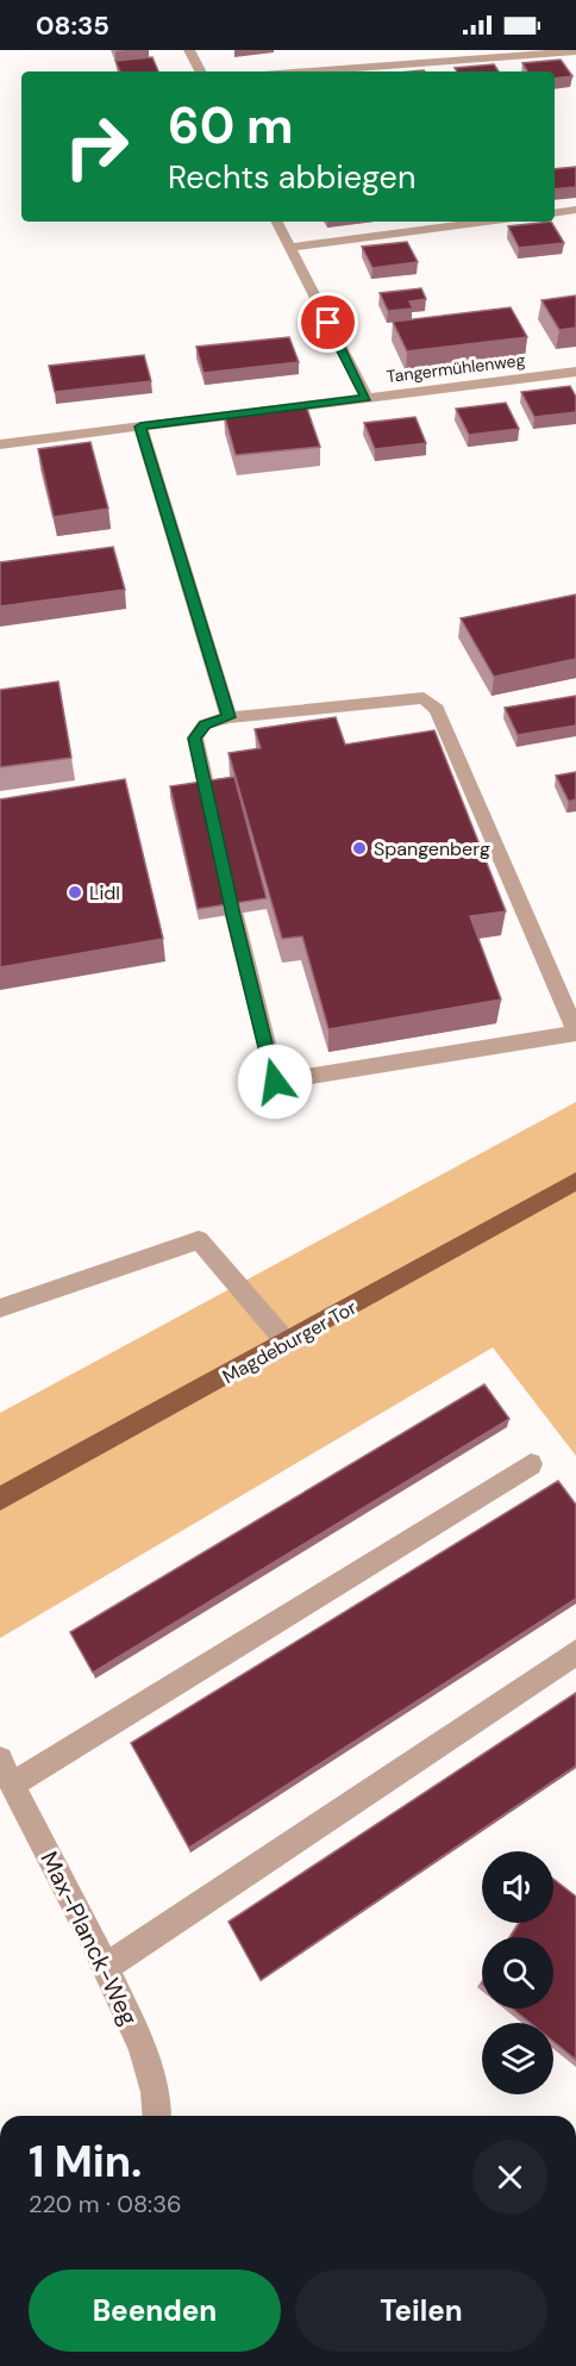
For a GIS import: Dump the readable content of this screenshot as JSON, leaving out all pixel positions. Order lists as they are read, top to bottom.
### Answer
{
  "streets": {
    "main road": ["Magdeburger Tor"],
    "street": ["Tangermühlenweg", "Max-Planck-Weg"]
  },
  "places": ["Spangenberg", "Lidl"],
  "page": {
    "status": "08:35",
    "turn": ["60 m", "Rechts abbiegen"],
    "heading": ["1 Min.", "220 m · 08:36"],
    "buttons": ["Beenden", "Teilen"]
  }
}
